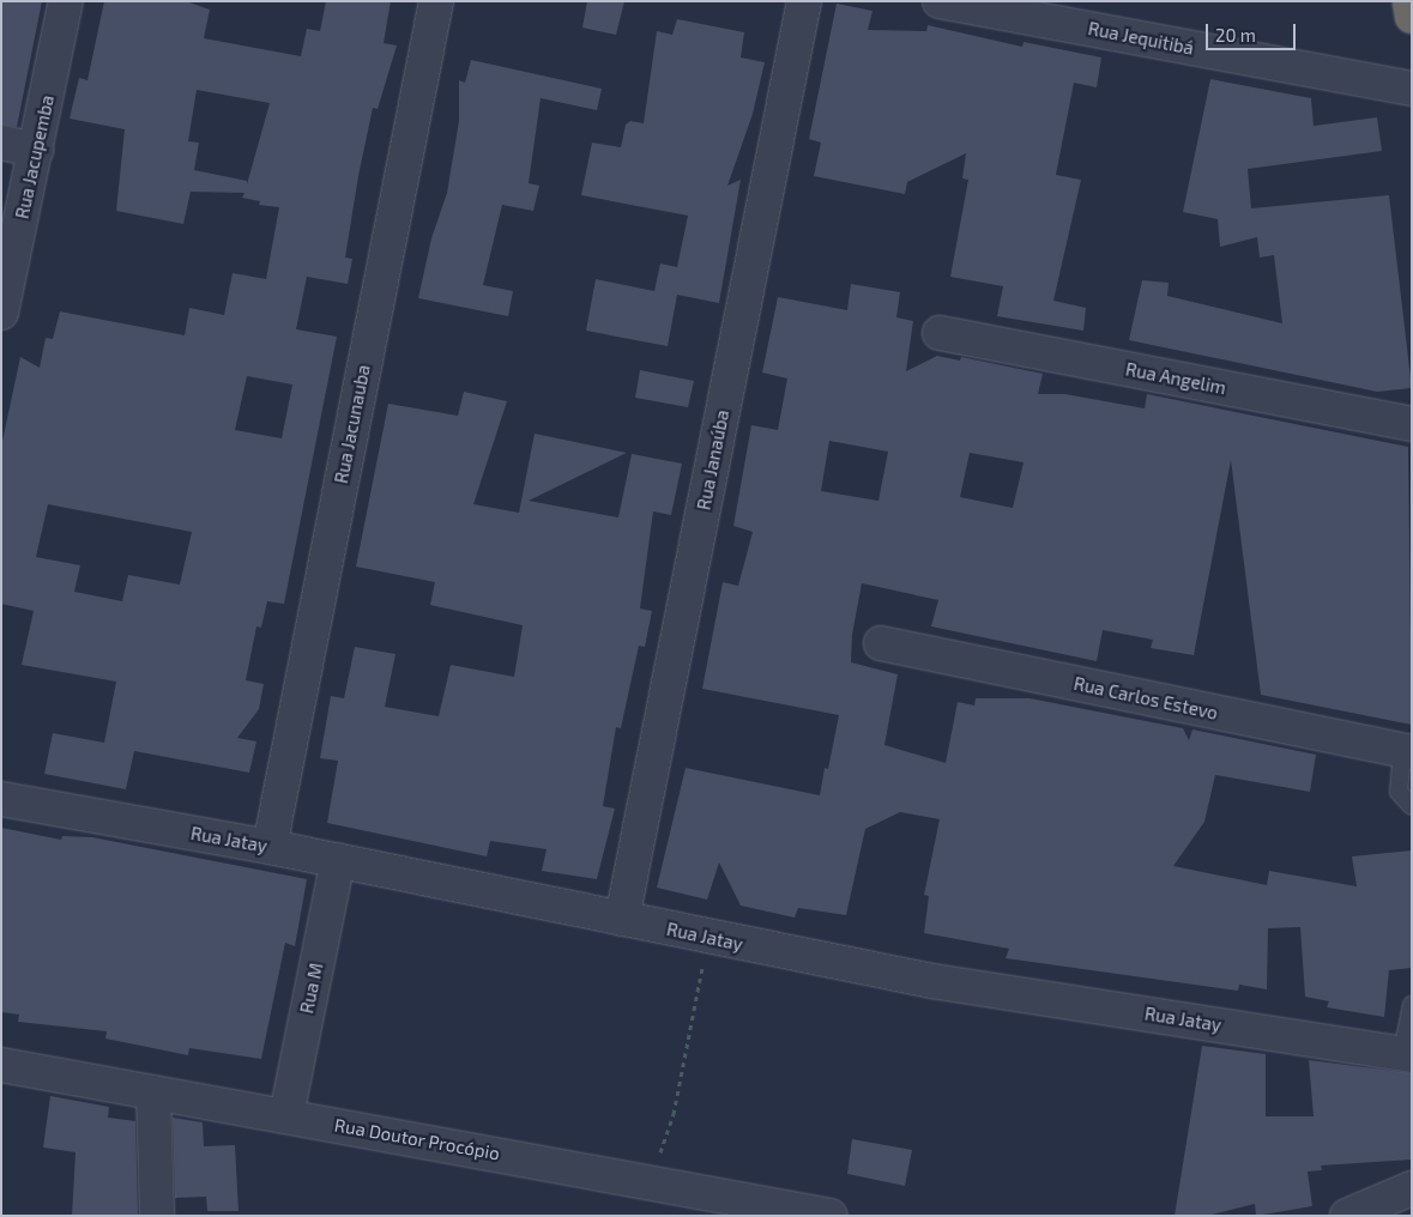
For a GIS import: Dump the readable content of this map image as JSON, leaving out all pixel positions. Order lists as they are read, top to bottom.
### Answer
{
  "streets": {
    "street": [
      "Rua Jequitibá",
      "Rua Jacupemba",
      "Rua Angelim",
      "Rua Jacunauba",
      "Rua Janaúba",
      "Rua Carlos Estevo",
      "Rua Jatay",
      "Rua M",
      "Rua Doutor Procópio"
    ]
  },
  "crossings": [
    ["Rua Jacunauba", "Rua Jatay"],
    ["Rua Janaúba", "Rua Jatay"],
    ["Rua Jatay", "Rua M"],
    ["Rua M", "Rua Doutor Procópio"]
  ],
  "scale_bar": "20 m"
}
